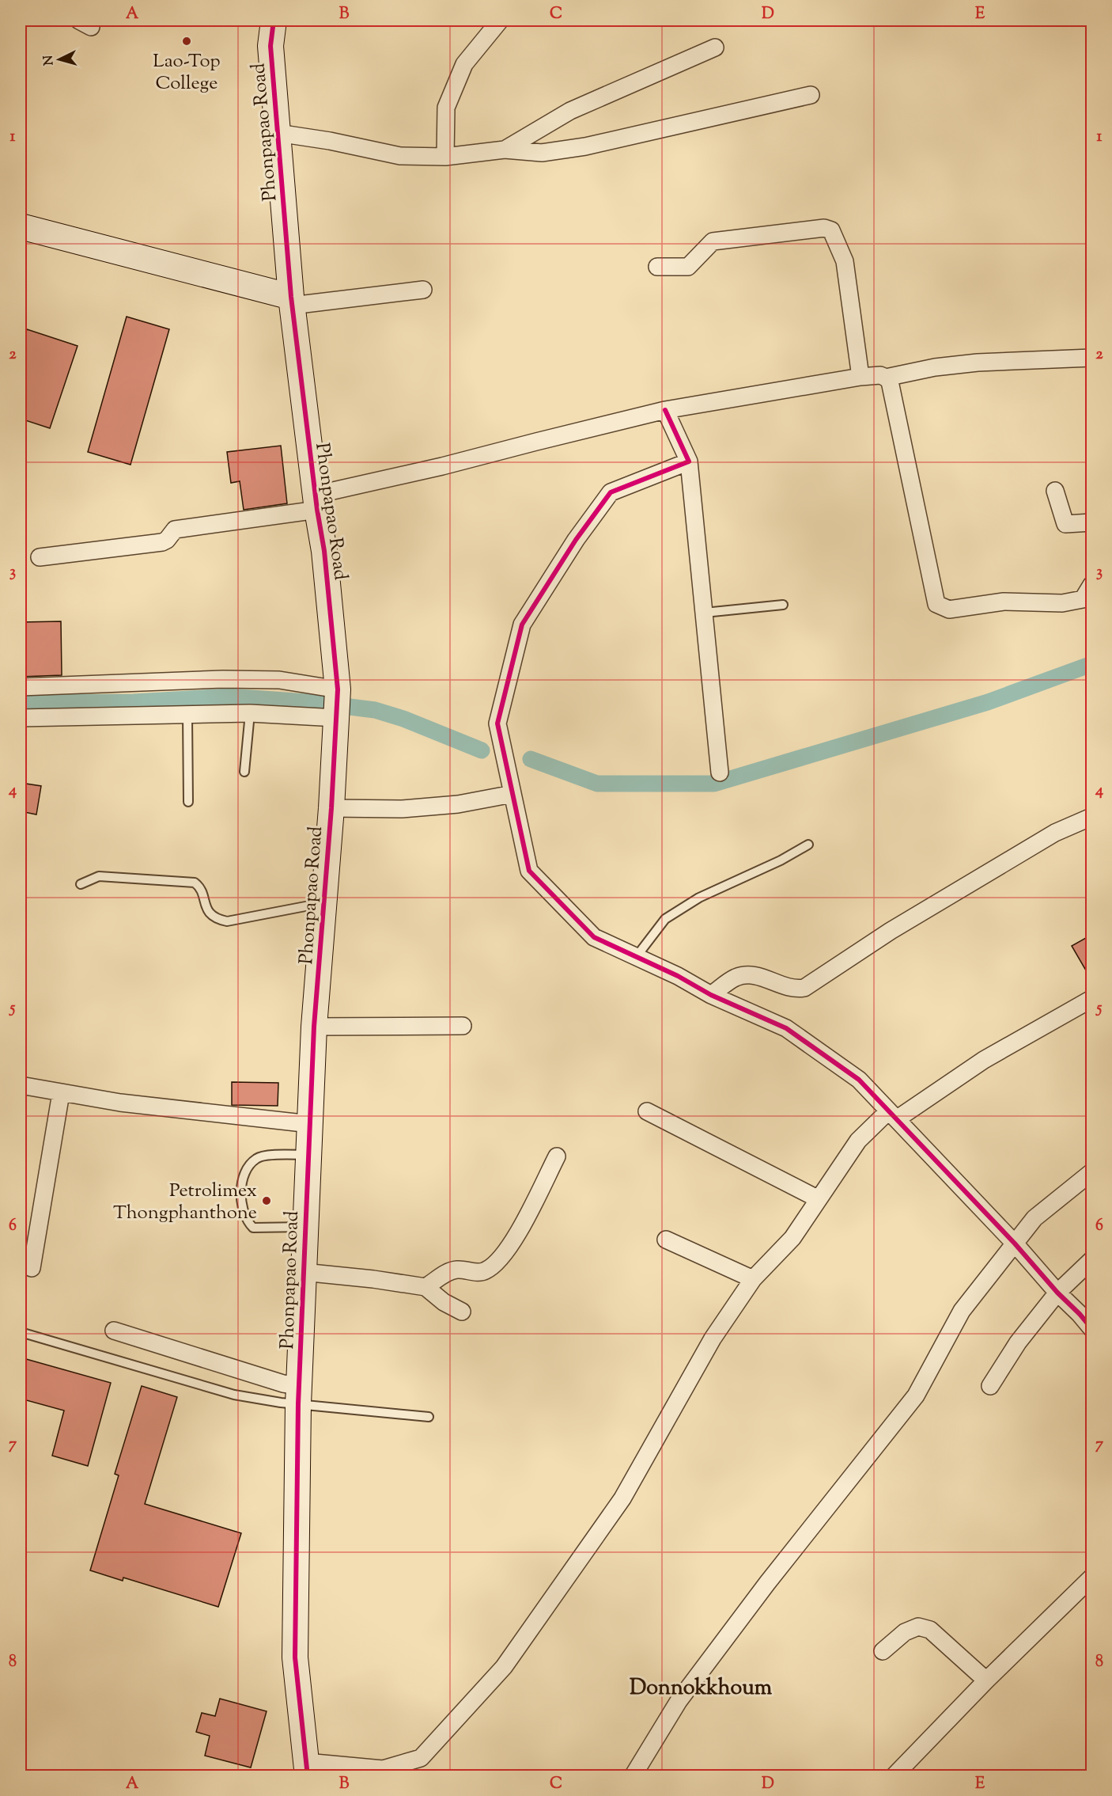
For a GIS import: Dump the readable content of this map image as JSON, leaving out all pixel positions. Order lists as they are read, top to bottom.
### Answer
{
  "streets": {
    "street": ["Phonpapao Road"]
  },
  "districts": ["Donnokkhoum"],
  "places": ["Lao-Top College", "Petrolimex Thongphanthone"],
  "north": "left",
  "grid": {
    "columns": [
      "A",
      "B",
      "C",
      "D",
      "E"
    ],
    "rows": [
      "1",
      "2",
      "3",
      "4",
      "5",
      "6",
      "7",
      "8"
    ]
  }
}
